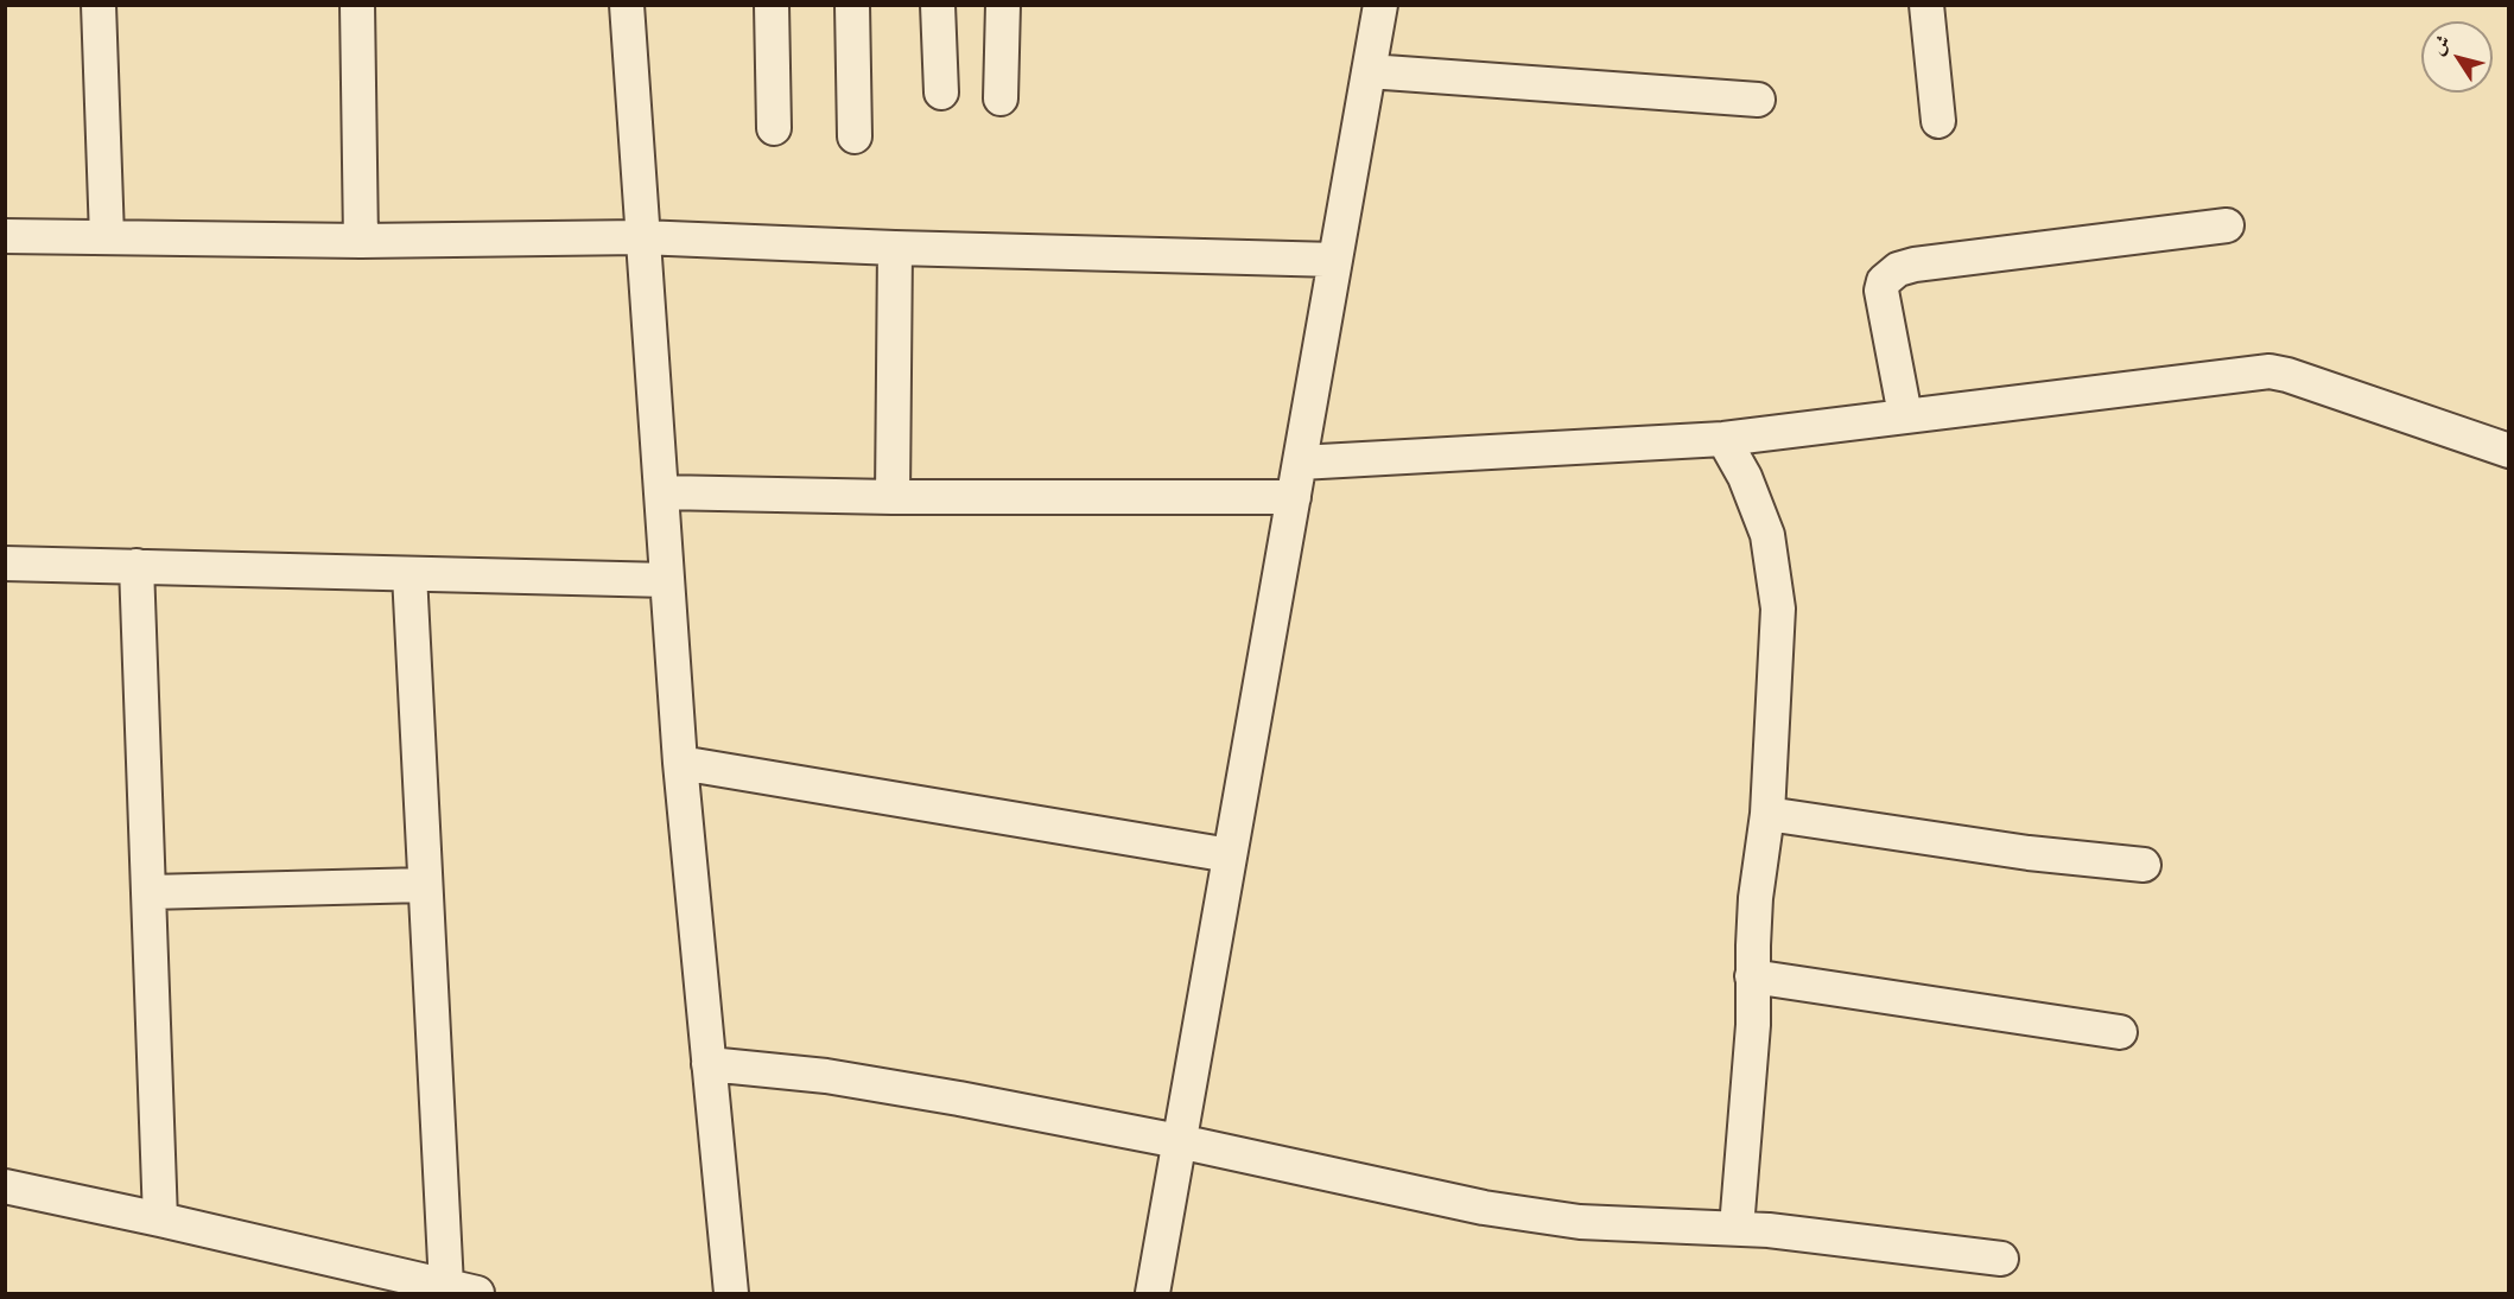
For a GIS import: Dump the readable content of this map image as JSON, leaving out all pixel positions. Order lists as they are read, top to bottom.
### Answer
{
  "north": "top left"
}
